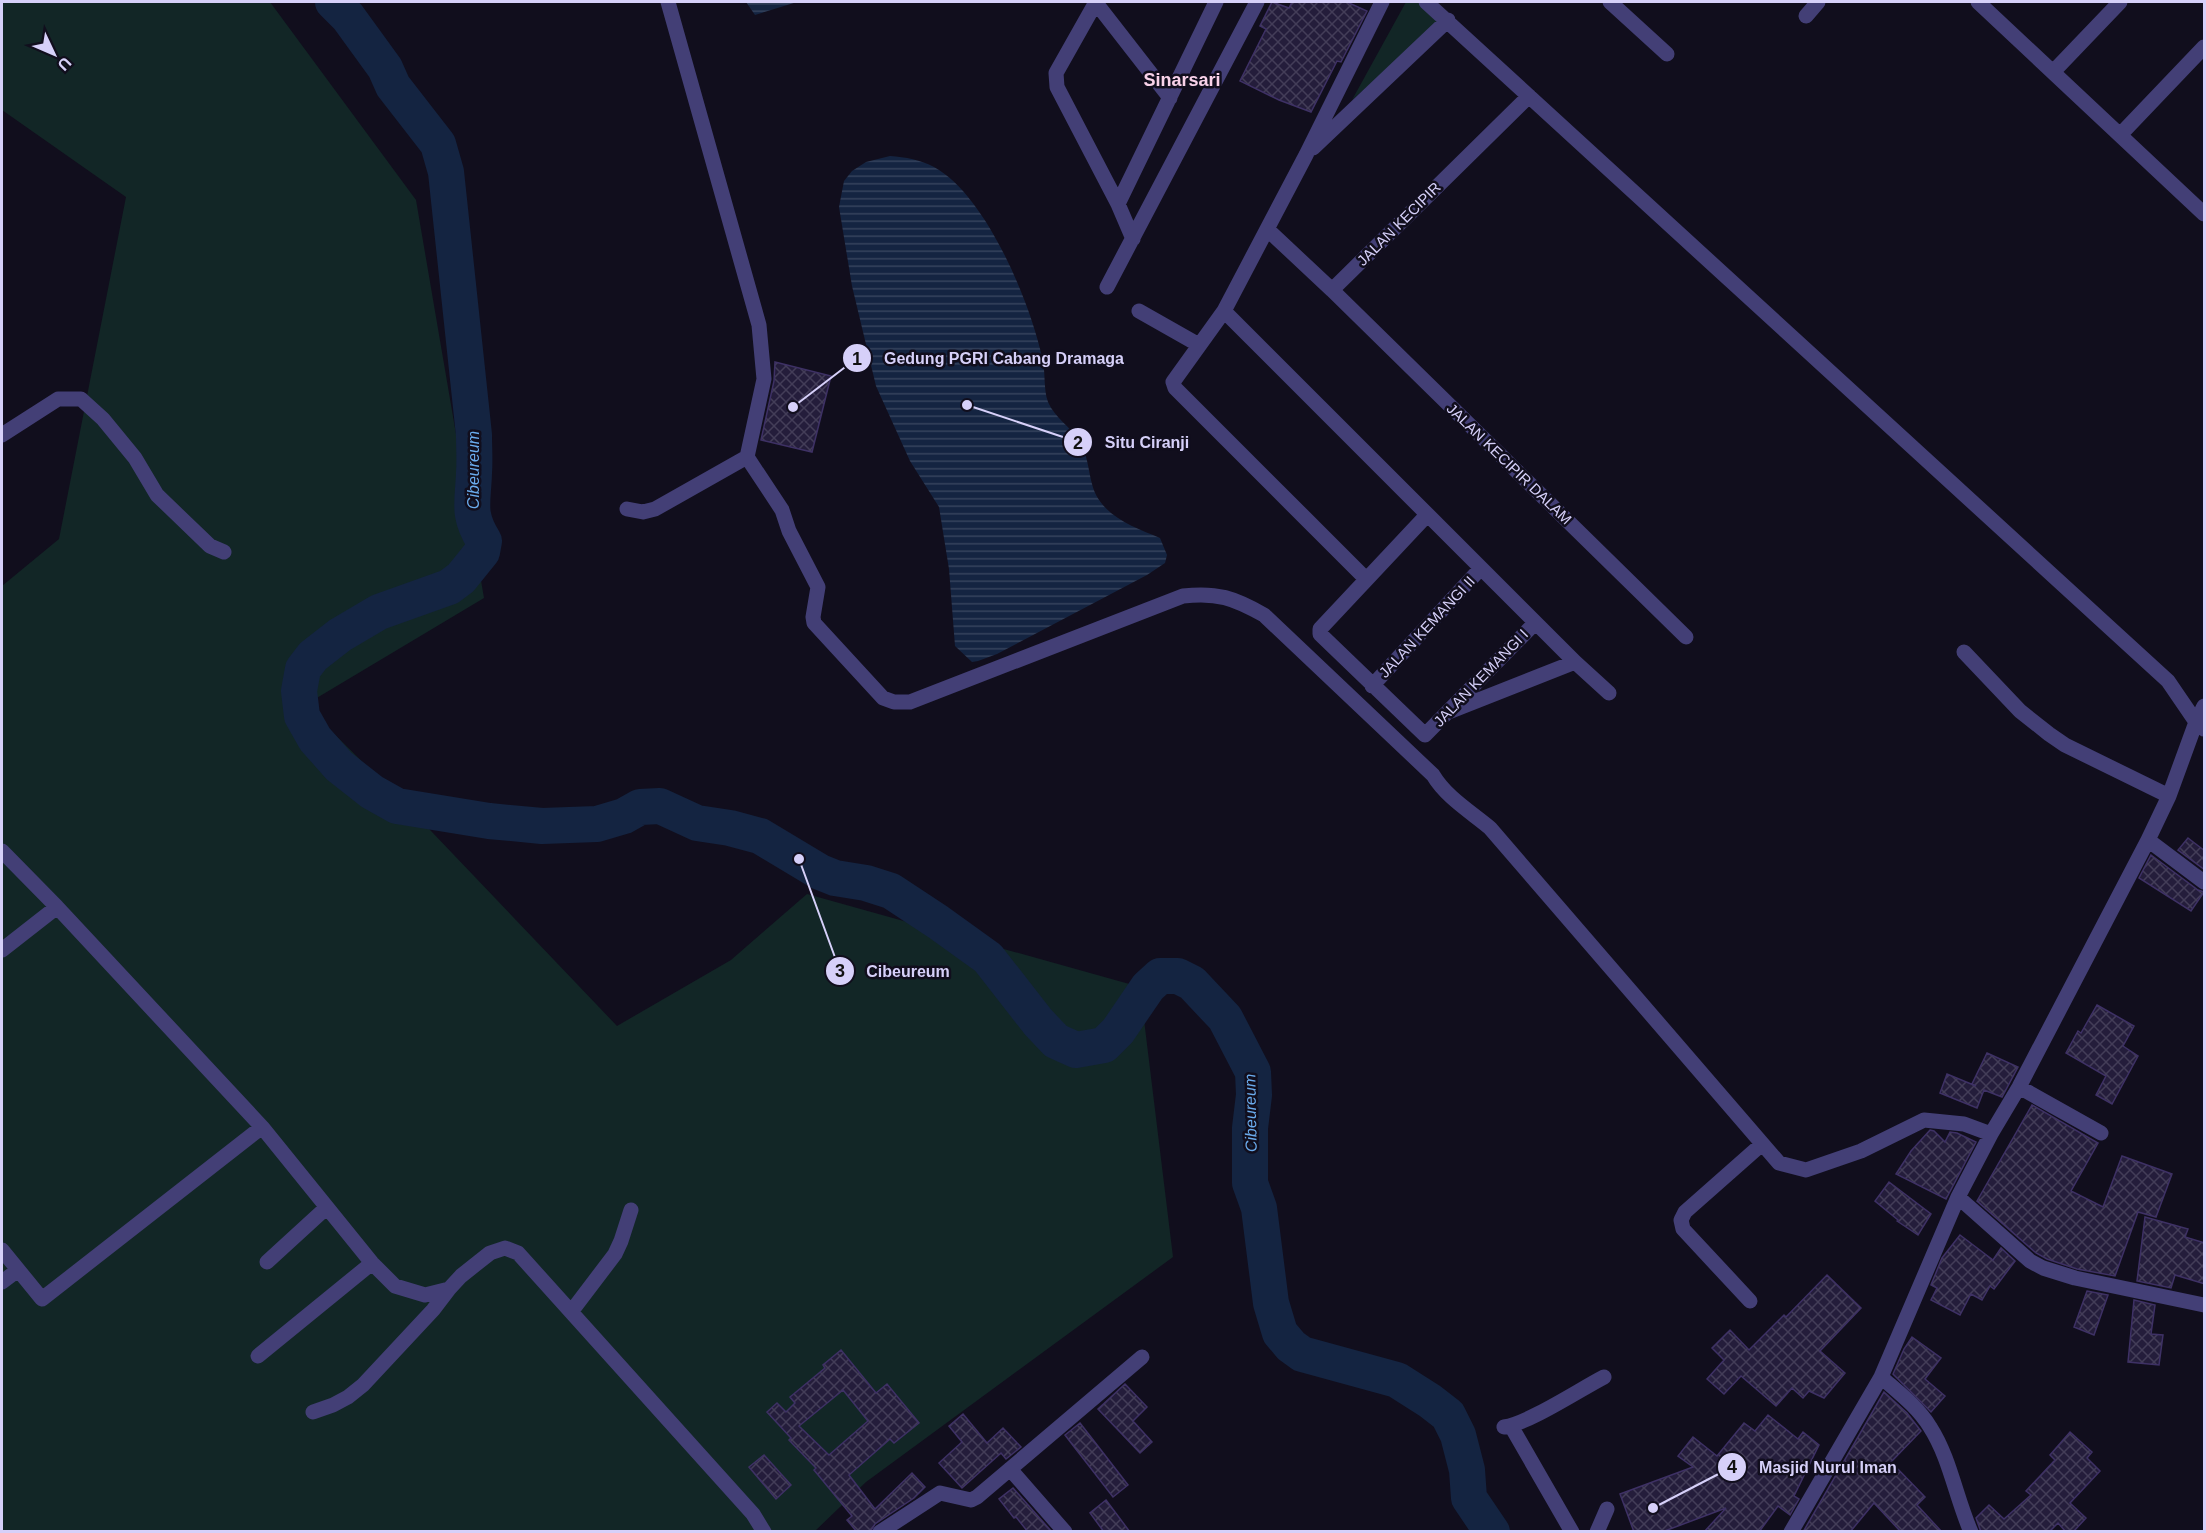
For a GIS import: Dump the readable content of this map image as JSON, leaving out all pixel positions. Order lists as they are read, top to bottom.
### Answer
{
  "streets": {
    "street": [
      "JALAN KECIPIR",
      "JALAN KECIPIR DALAM",
      "JALAN KEMANGI II",
      "JALAN KEMANGI I"
    ]
  },
  "crossings": [
    ["JALAN KECIPIR", "JALAN KECIPIR DALAM"],
    ["JALAN KEMANGI II", "JALAN KEMANGI I"]
  ],
  "districts": ["Sinarsari"],
  "water": ["Cibeureum"],
  "places": [
    "Situ Ciranji",
    "Gedung PGRI Cabang Dramaga",
    "Cibeureum",
    "Masjid Nurul Iman"
  ],
  "north": "bottom right"
}
